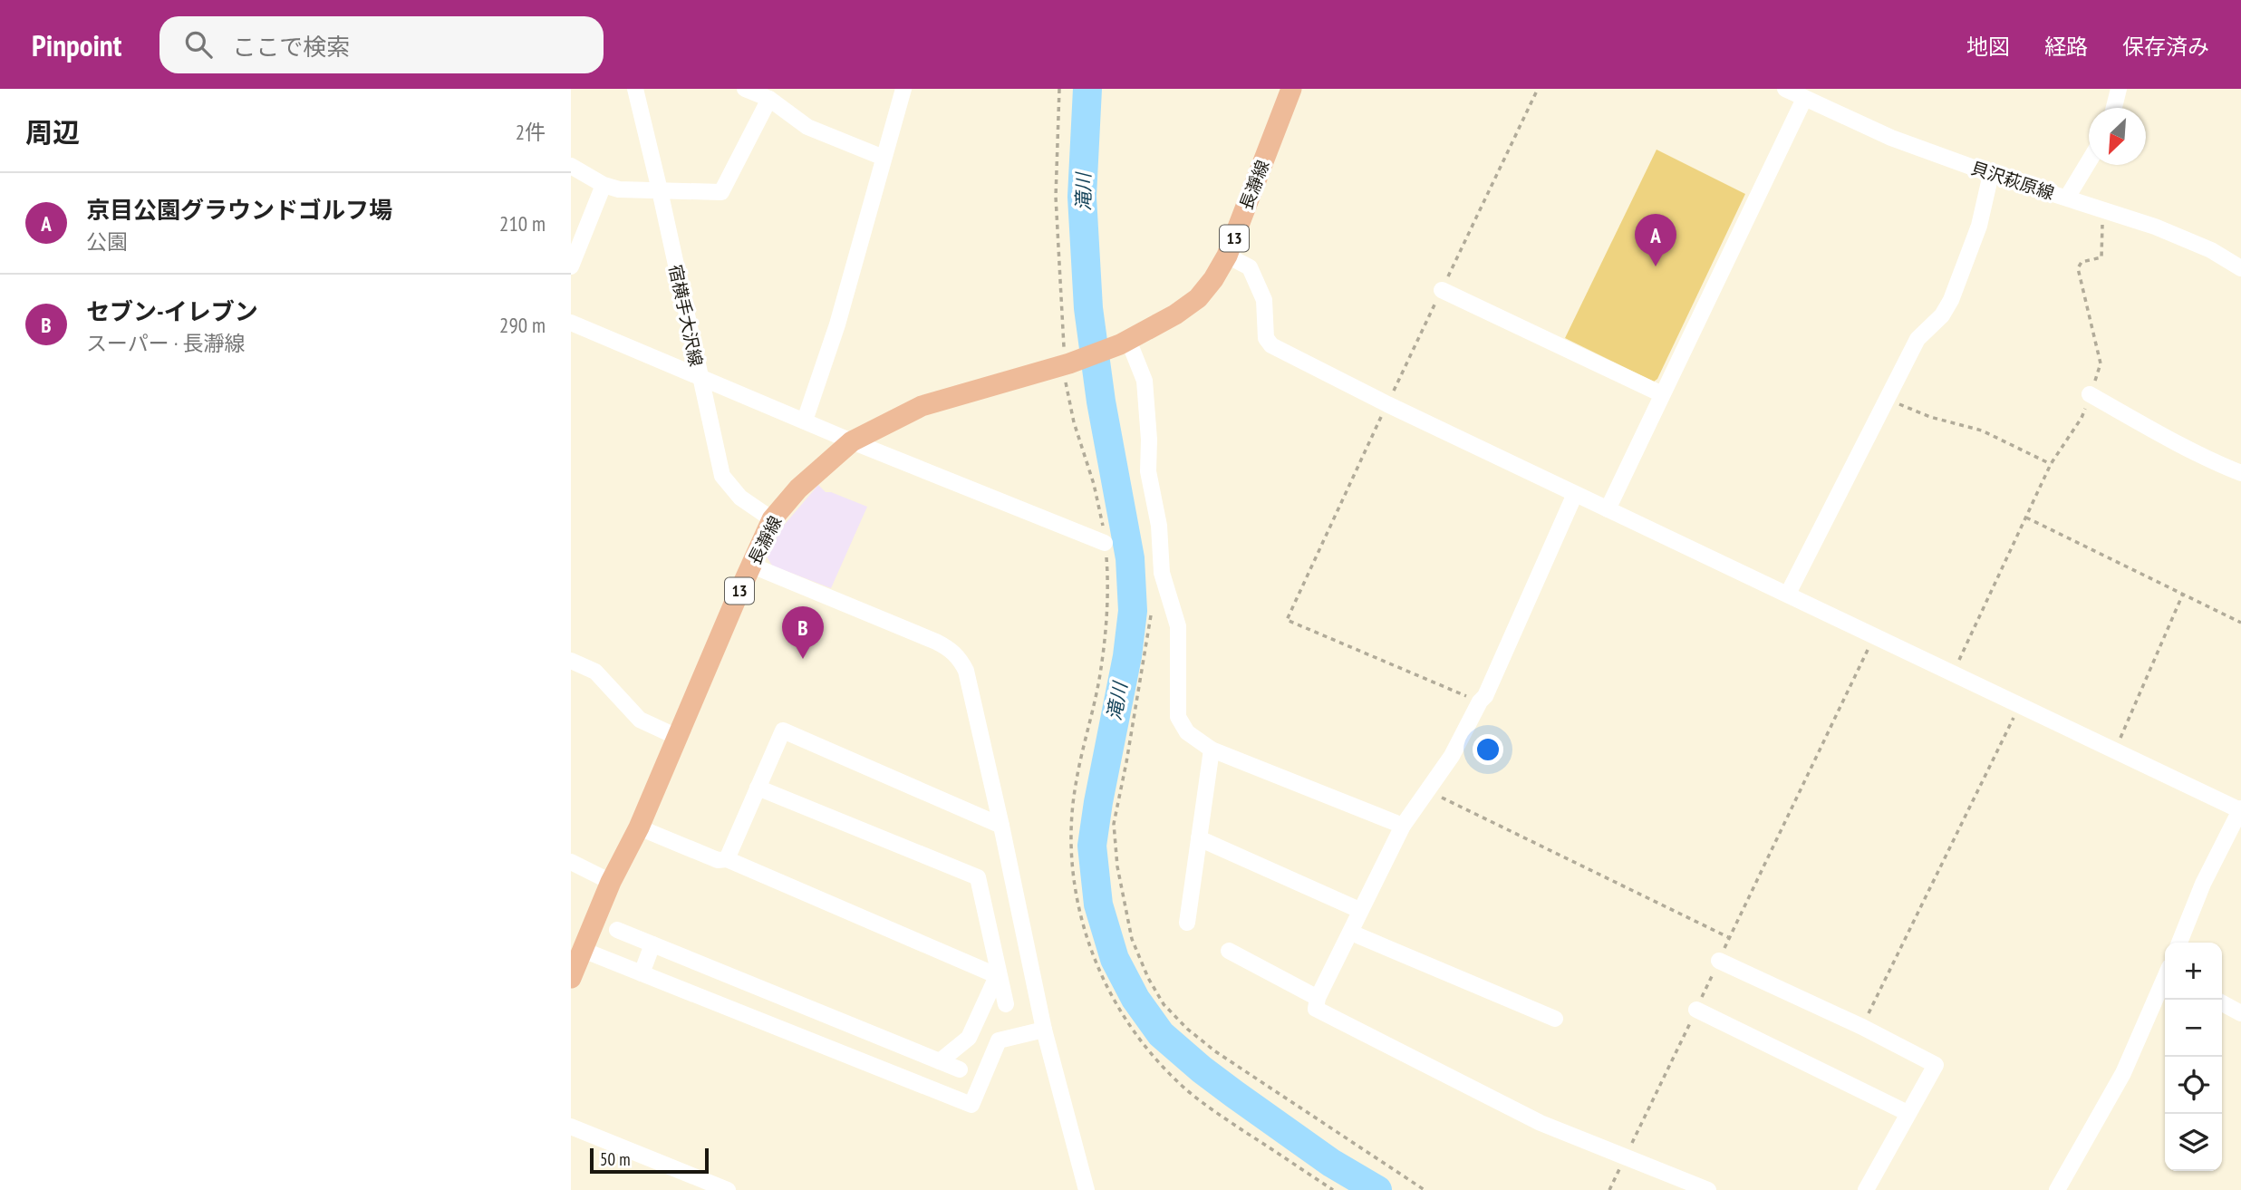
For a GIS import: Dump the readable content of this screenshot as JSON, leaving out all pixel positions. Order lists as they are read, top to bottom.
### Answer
{
  "streets": {
    "main road": ["長瀞線", "13"],
    "street": ["貝沢萩原線", "宿横手大沢線"]
  },
  "crossings": [
    ["長瀞線", "13"],
    ["長瀞線", "宿横手大沢線"]
  ],
  "water": ["滝川"],
  "scale_bar": "50 m",
  "north": "bottom left",
  "page": {
    "header": "Pinpoint",
    "search": "ここで検索",
    "nav": ["地図", "経路", "保存済み"],
    "heading": ["周辺", "2件"],
    "list": [
      {
        "mark": "A",
        "name": "京目公園グラウンドゴルフ場",
        "note": "公園",
        "value": "210 m"
      },
      {
        "mark": "B",
        "name": "セブン-イレブン",
        "note": "スーパー · 長瀞線",
        "value": "290 m"
      }
    ],
    "pins": ["A", "B"],
    "map_buttons": ["+", "−"],
    "scale": "50 m"
  }
}
